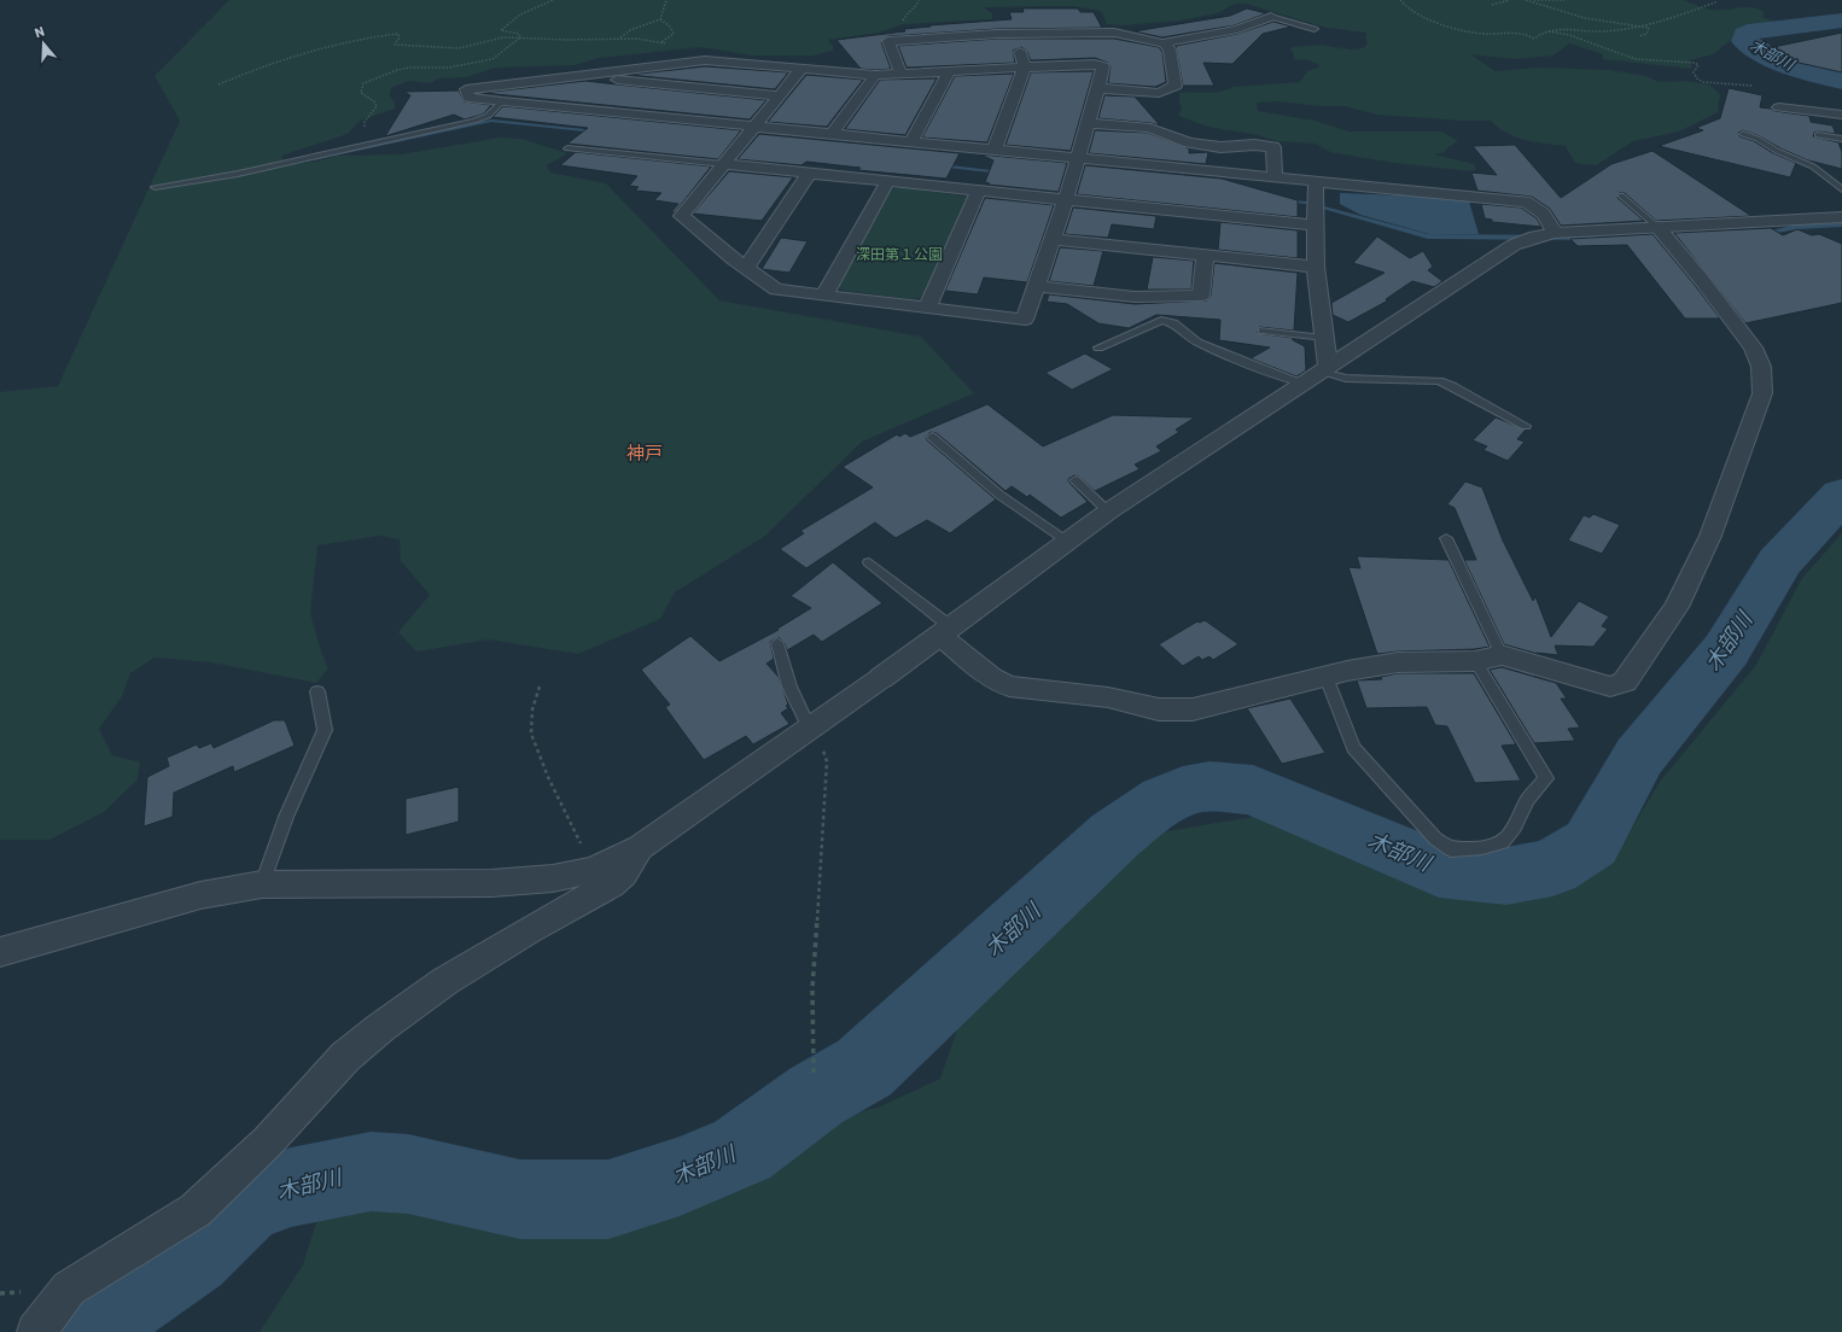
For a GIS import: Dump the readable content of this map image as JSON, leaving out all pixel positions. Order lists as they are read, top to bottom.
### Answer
{
  "districts": ["神戸"],
  "water": ["木部川"],
  "parks": ["深田第１公園"],
  "north": "top"
}
